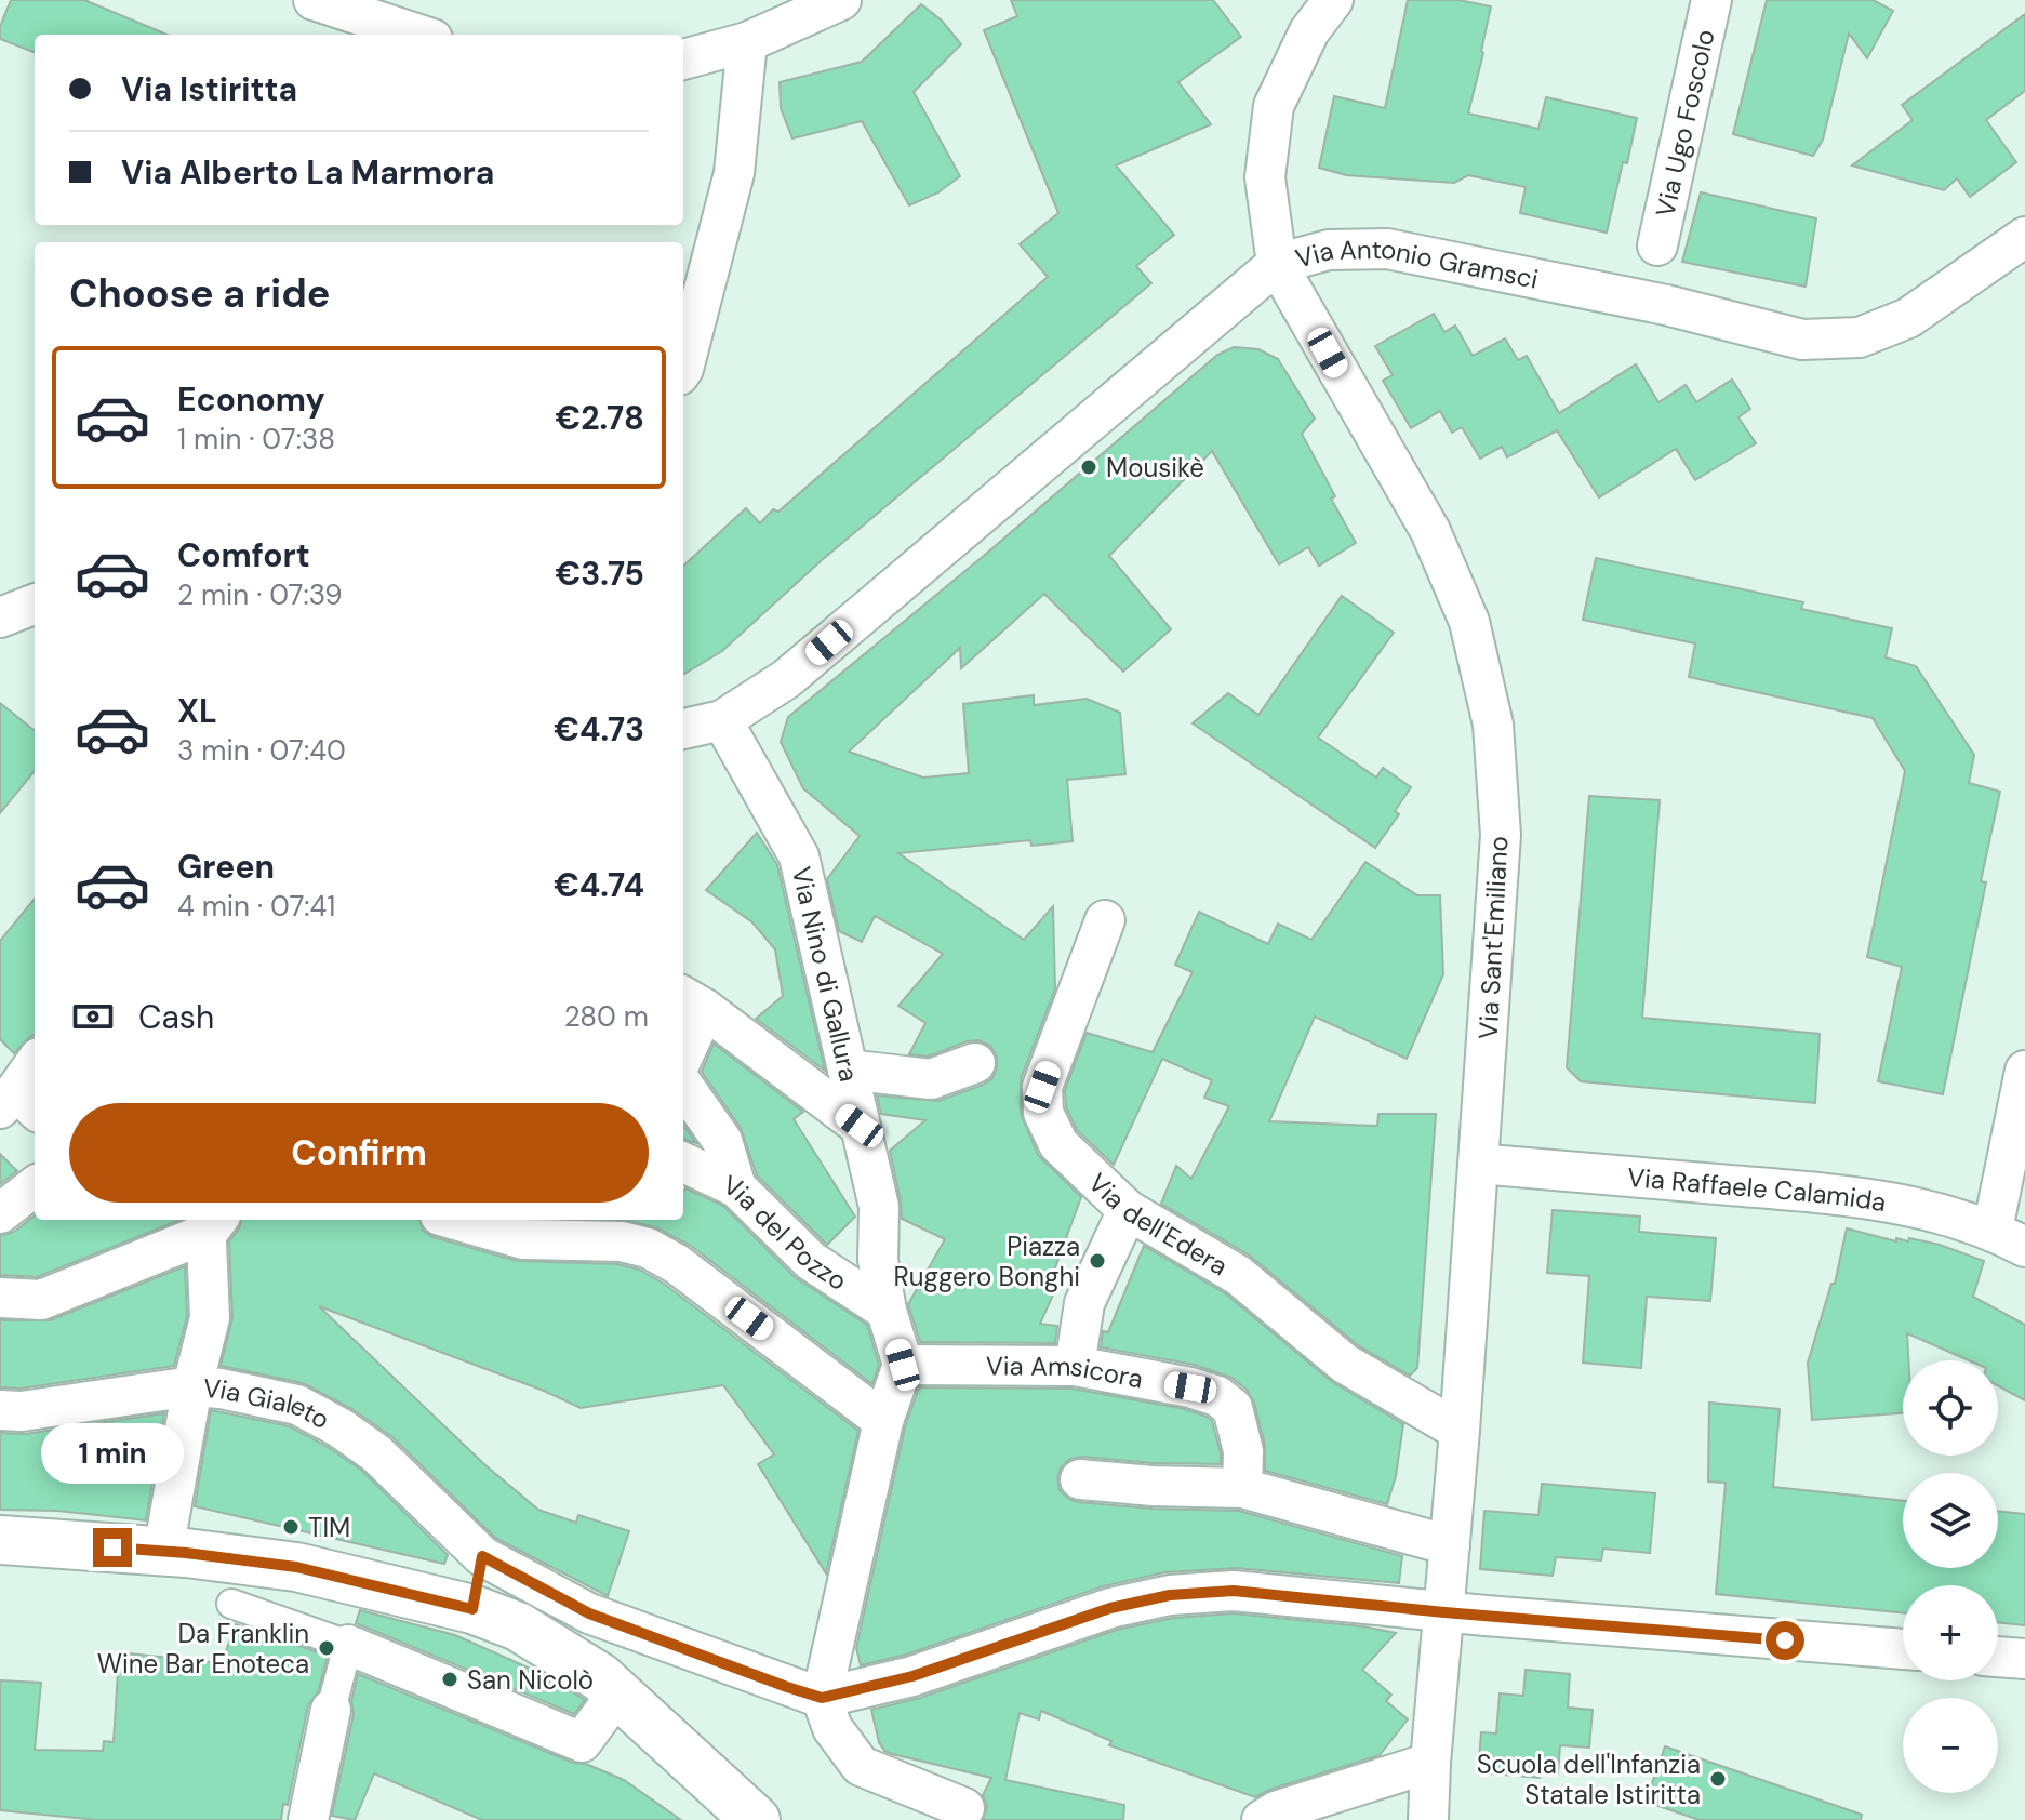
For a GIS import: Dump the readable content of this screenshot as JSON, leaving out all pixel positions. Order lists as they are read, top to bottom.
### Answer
{
  "streets": {
    "street": [
      "Via Ugo Foscolo",
      "Via Antonio Gramsci",
      "Via Sant'Emiliano",
      "Via Nino di Gallura",
      "Via Raffaele Calamida",
      "Via dell'Edera",
      "Via del Pozzo",
      "Via Amsicora",
      "Via Gialeto"
    ]
  },
  "crossings": [
    ["Via Antonio Gramsci", "Via Sant'Emiliano"],
    ["Via Antonio Gramsci", "Via Nino di Gallura"],
    ["Via Sant'Emiliano", "Via Raffaele Calamida"],
    ["Via Sant'Emiliano", "Via dell'Edera"],
    ["Via Nino di Gallura", "Via del Pozzo"],
    ["Via Nino di Gallura", "Via Amsicora"]
  ],
  "places": [
    "Mousikè",
    "Piazza Ruggero Bonghi",
    "TIM",
    "Da Franklin Wine Bar Enoteca",
    "San Nicolò",
    "Scuola dell'Infanzia Statale Istiritta"
  ],
  "page": {
    "banner": ["Via Istiritta", "Via Alberto La Marmora"],
    "heading": "Choose a ride",
    "list": [
      {
        "name": "Economy",
        "note": "1 min · 07:38",
        "value": "€2.78"
      },
      {
        "name": "Comfort",
        "note": "2 min · 07:39",
        "value": "€3.75"
      },
      {
        "name": "XL",
        "note": "3 min · 07:40",
        "value": "€4.73"
      },
      {
        "name": "Green",
        "note": "4 min · 07:41",
        "value": "€4.74"
      }
    ],
    "pay": ["Cash", "280 m"],
    "buttons": "Confirm",
    "map_buttons": ["+", "−"],
    "bubble": "1 min"
  }
}
